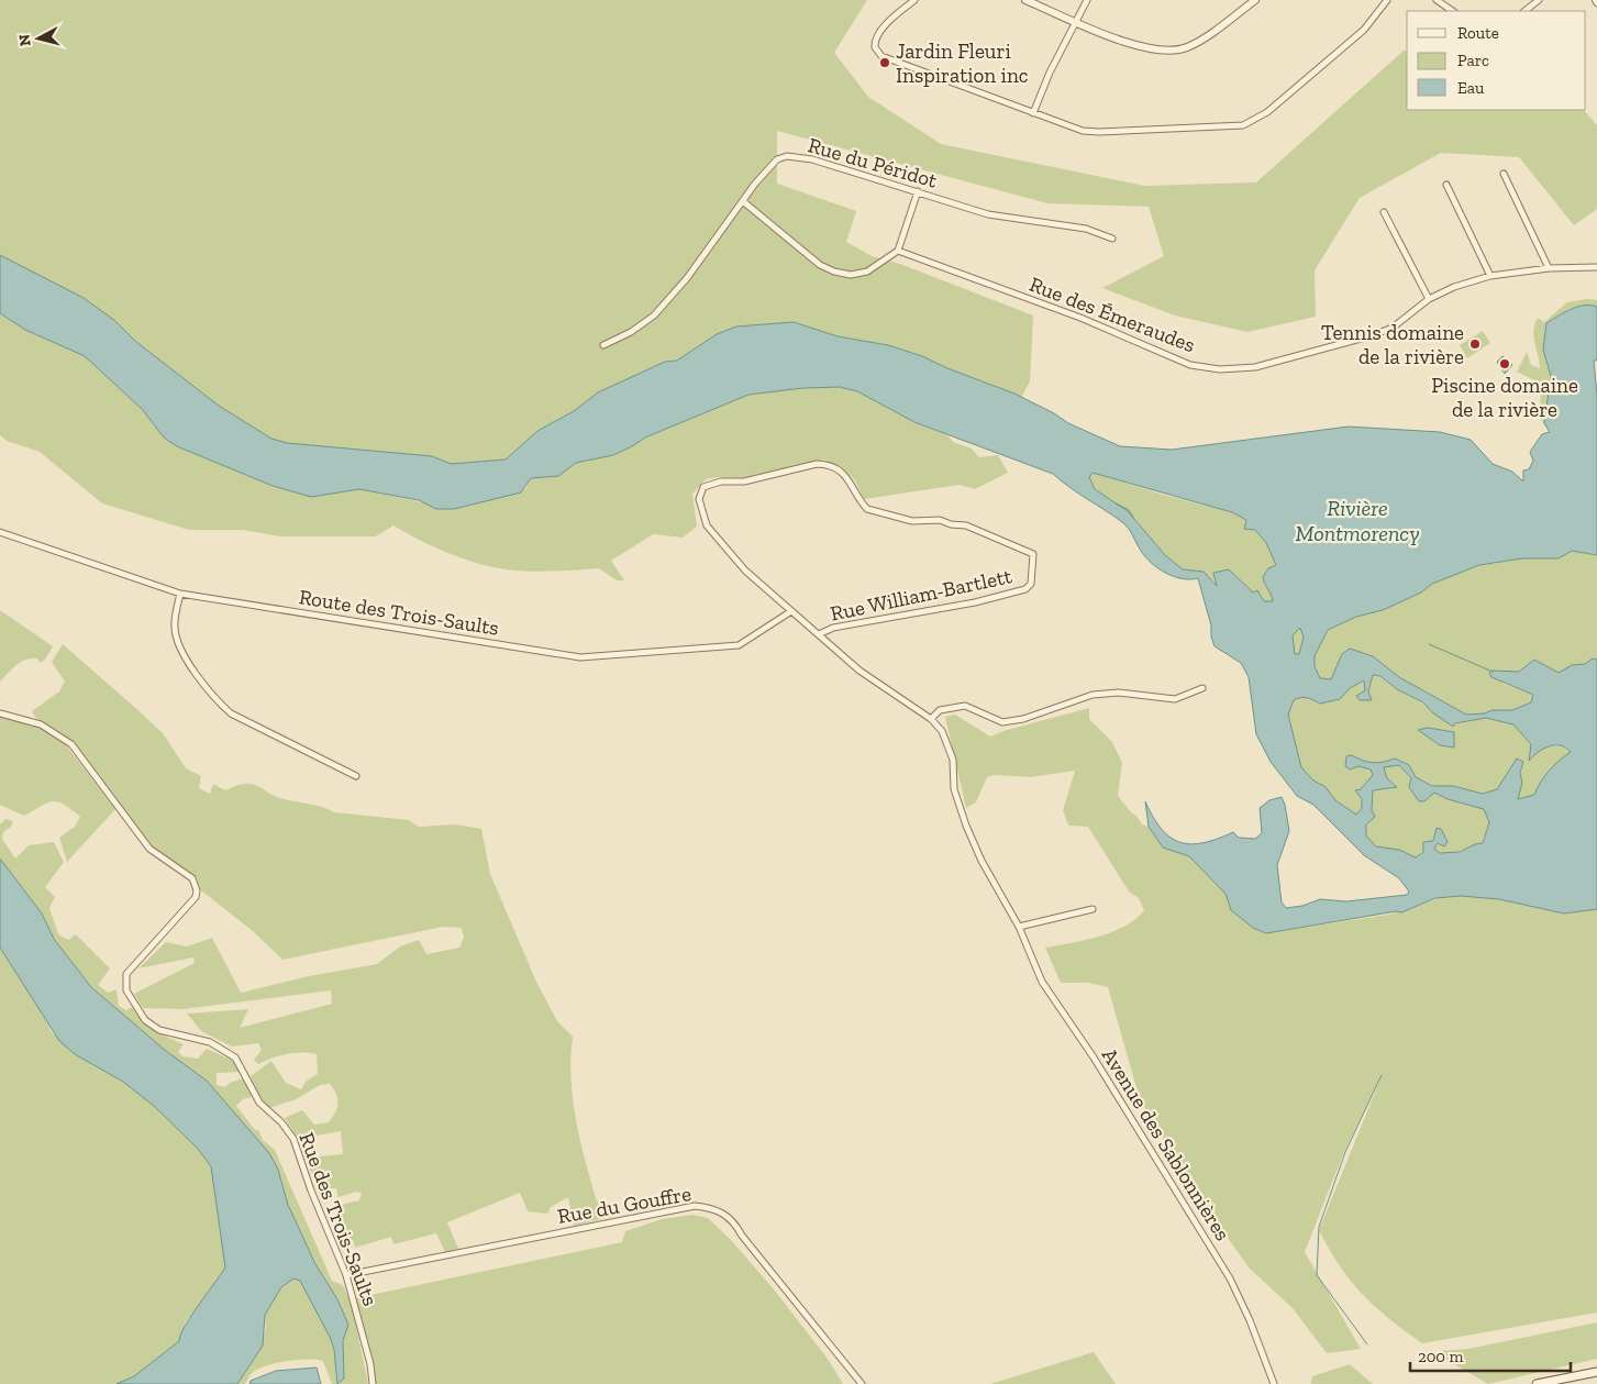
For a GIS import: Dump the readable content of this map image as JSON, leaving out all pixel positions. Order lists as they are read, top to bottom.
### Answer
{
  "streets": {
    "street": [
      "Rue du Péridot",
      "Rue des Émeraudes",
      "Rue William-Bartlett",
      "Route des Trois-Saults",
      "Avenue des Sablonnières",
      "Rue du Gouffre",
      "Rue des Trois-Saults"
    ]
  },
  "crossings": [
    ["Rue William-Bartlett", "Avenue des Sablonnières"],
    ["Route des Trois-Saults", "Avenue des Sablonnières"],
    ["Rue du Gouffre", "Rue des Trois-Saults"]
  ],
  "water": ["Rivière Montmorency"],
  "places": ["Jardin Fleuri Inspiration inc", "Tennis domaine de la rivière", "Piscine domaine de la rivière"],
  "legend": ["Route", "Parc", "Eau"],
  "scale_bar": "200 m",
  "north": "left"
}
